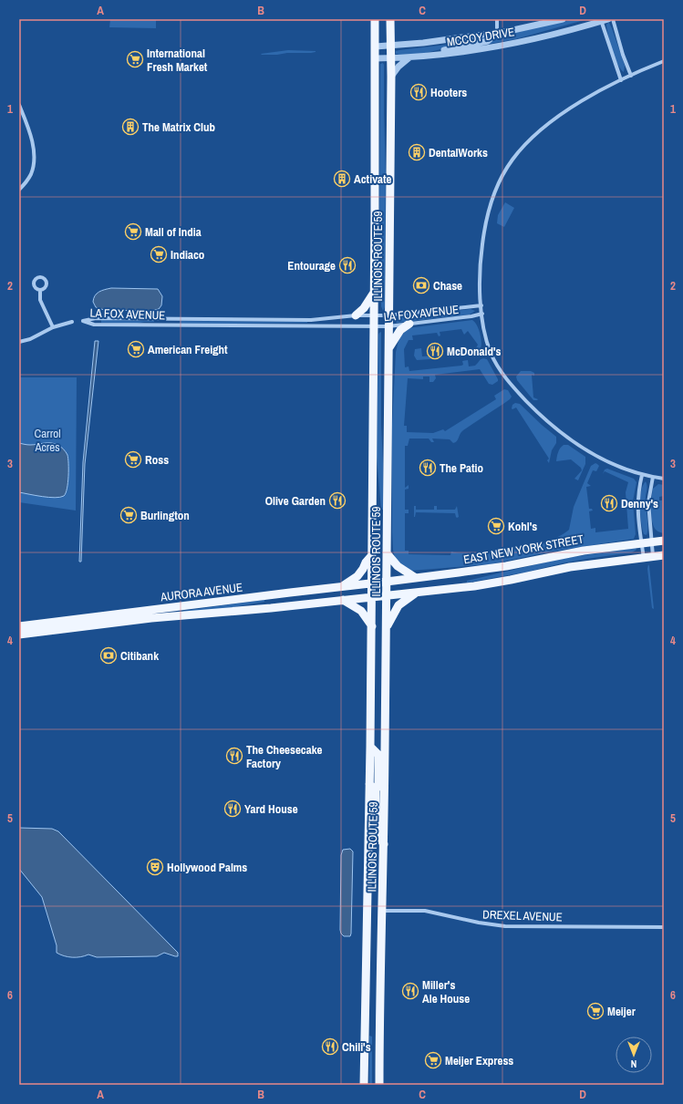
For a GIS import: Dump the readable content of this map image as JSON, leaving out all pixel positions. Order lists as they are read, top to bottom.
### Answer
{
  "streets": {
    "main road": ["ILLINOIS ROUTE 59", "EAST NEW YORK STREET", "AURORA AVENUE"],
    "street": ["MCCOY DRIVE", "LA FOX AVENUE", "DREXEL AVENUE"]
  },
  "crossings": [
    ["MCCOY DRIVE", "ILLINOIS ROUTE 59"],
    ["ILLINOIS ROUTE 59", "LA FOX AVENUE"],
    ["ILLINOIS ROUTE 59", "EAST NEW YORK STREET"],
    ["ILLINOIS ROUTE 59", "AURORA AVENUE"],
    ["ILLINOIS ROUTE 59", "DREXEL AVENUE"],
    ["EAST NEW YORK STREET", "AURORA AVENUE"]
  ],
  "parks": ["Carrol Acres"],
  "places": {
    "supermarket": [
      "International Fresh Market",
      "Mall of India",
      "Indiaco",
      "American Freight",
      "Ross",
      "Burlington",
      "Kohl's",
      "Meijer",
      "Meijer Express"
    ],
    "restaurant": [
      "Hooters",
      "Entourage",
      "McDonald's",
      "The Patio",
      "Olive Garden",
      "Denny's",
      "The Cheesecake Factory",
      "Yard House",
      "Miller's Ale House",
      "Chili's"
    ],
    "building": ["The Matrix Club", "DentalWorks", "Activate"],
    "bank": ["Chase", "Citibank"],
    "theatre": ["Hollywood Palms"]
  },
  "north": "bottom",
  "grid": {
    "columns": [
      "A",
      "B",
      "C",
      "D"
    ],
    "rows": [
      "1",
      "2",
      "3",
      "4",
      "5",
      "6"
    ]
  }
}
